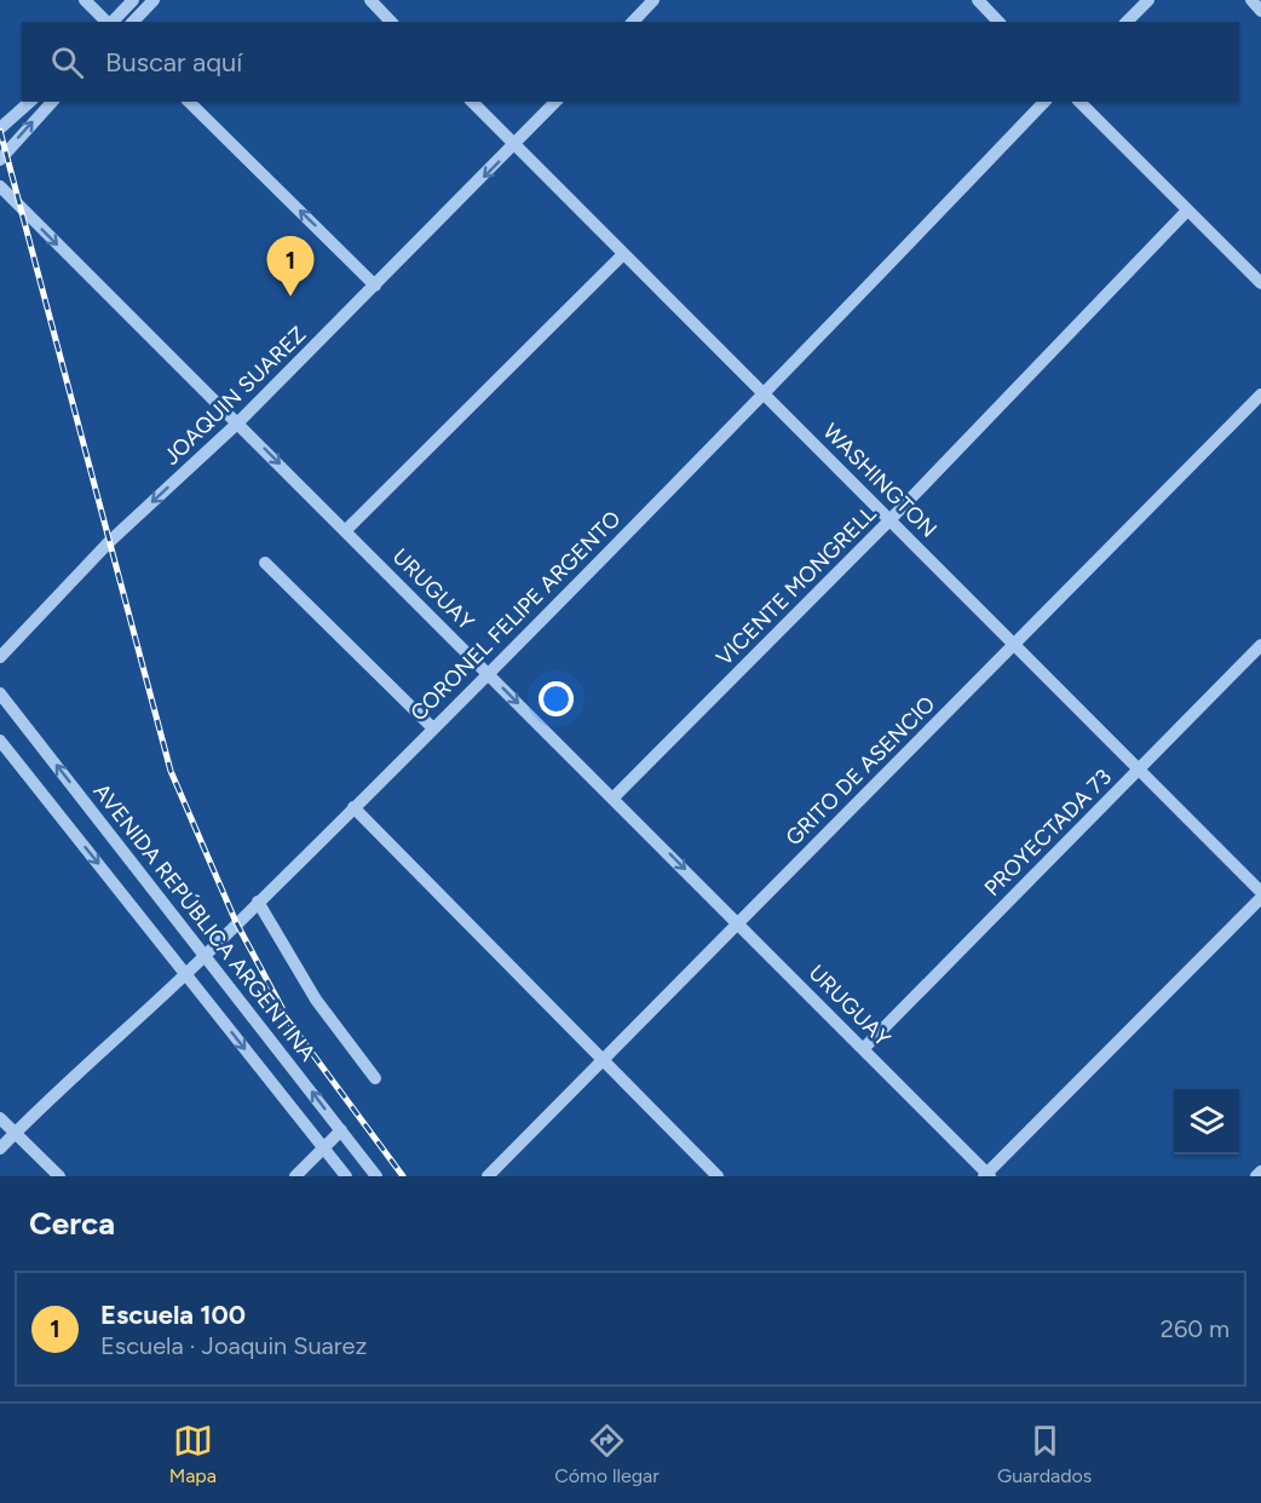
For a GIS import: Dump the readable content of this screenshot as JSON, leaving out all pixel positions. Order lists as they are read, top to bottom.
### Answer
{
  "streets": {
    "street": [
      "JOAQUIN SUAREZ",
      "WASHINGTON",
      "VICENTE MONGRELL",
      "URUGUAY",
      "CORONEL FELIPE ARGENTO",
      "GRITO DE ASENCIO",
      "PROYECTADA 73",
      "AVENIDA REPÚBLICA ARGENTINA"
    ]
  },
  "crossings": [
    ["JOAQUIN SUAREZ", "WASHINGTON"],
    ["JOAQUIN SUAREZ", "URUGUAY"],
    ["WASHINGTON", "VICENTE MONGRELL"],
    ["WASHINGTON", "CORONEL FELIPE ARGENTO"],
    ["WASHINGTON", "GRITO DE ASENCIO"],
    ["WASHINGTON", "PROYECTADA 73"],
    ["VICENTE MONGRELL", "URUGUAY"],
    ["URUGUAY", "CORONEL FELIPE ARGENTO"],
    ["URUGUAY", "GRITO DE ASENCIO"],
    ["URUGUAY", "PROYECTADA 73"],
    ["CORONEL FELIPE ARGENTO", "AVENIDA REPÚBLICA ARGENTINA"]
  ],
  "one_way": ["JOAQUIN SUAREZ", "URUGUAY"],
  "page": {
    "search": "Buscar aquí",
    "pins": "1",
    "heading": "Cerca",
    "list": [
      {
        "mark": "1",
        "name": "Escuela 100",
        "note": "Escuela · Joaquin Suarez",
        "value": "260 m"
      }
    ],
    "nav": ["Mapa", "Cómo llegar", "Guardados"]
  }
}
